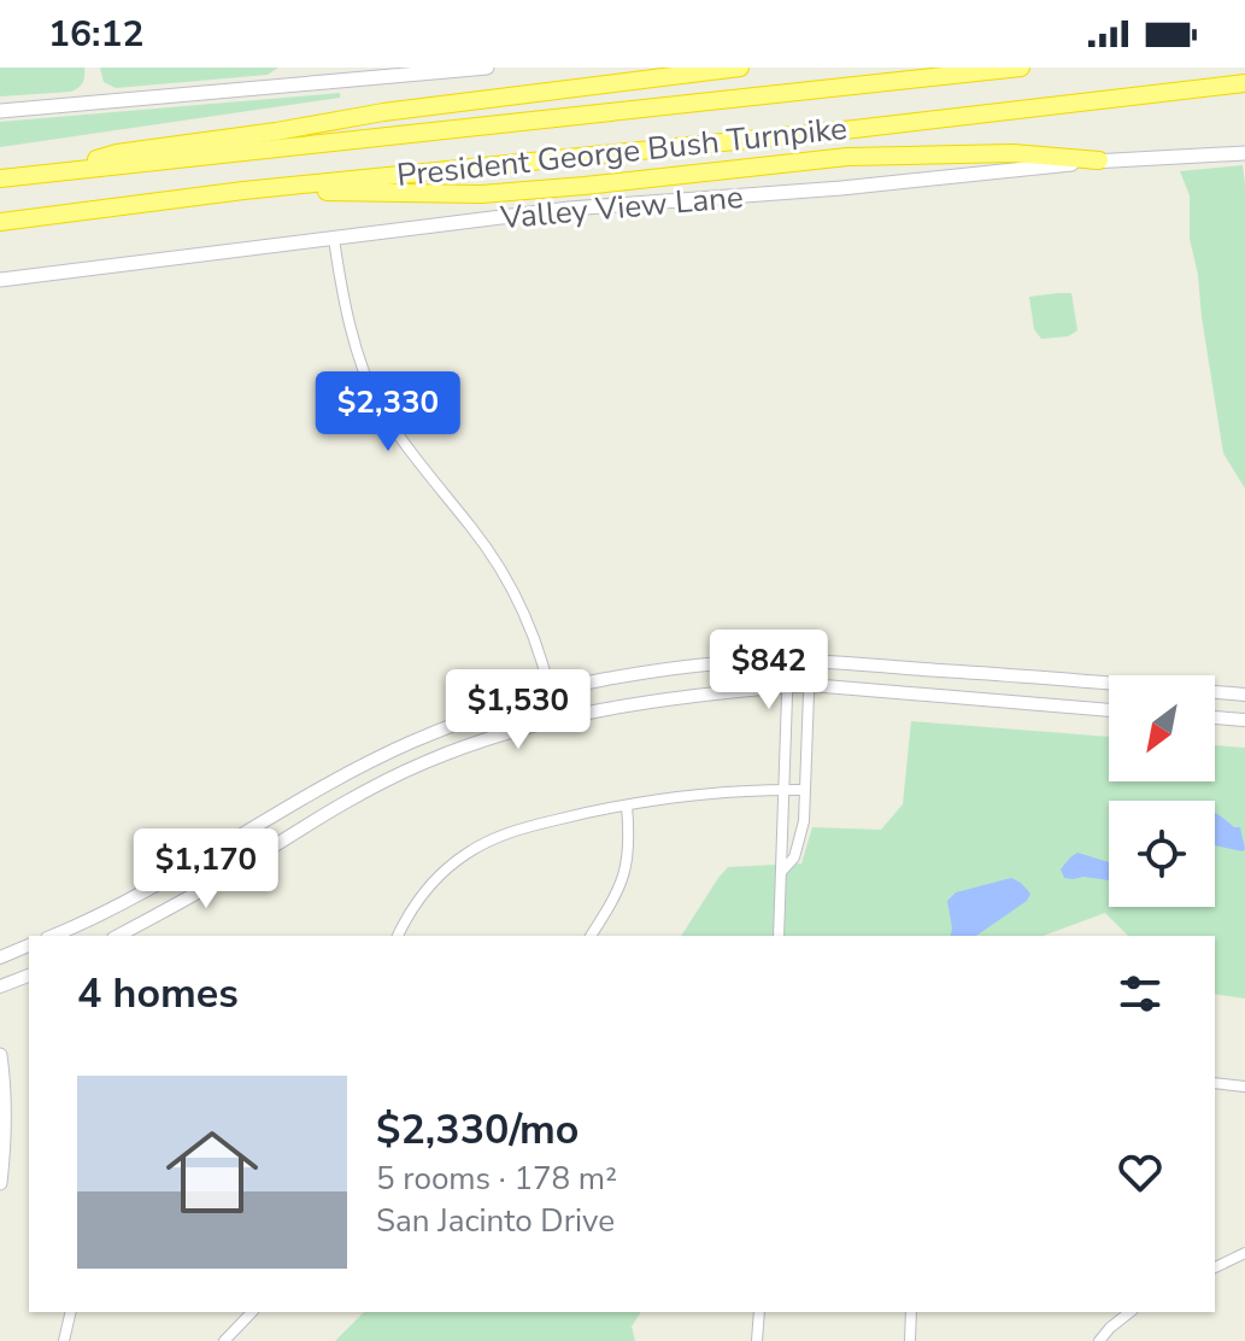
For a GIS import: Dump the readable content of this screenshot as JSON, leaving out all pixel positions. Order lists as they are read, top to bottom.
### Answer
{
  "streets": {
    "highway": ["President George Bush Turnpike"],
    "main road": ["Valley View Lane"]
  },
  "north": "bottom left",
  "page": {
    "status": "16:12",
    "price": [
      "$2,330",
      "$842",
      "$1,530",
      "$1,170"
    ],
    "heading": "4 homes",
    "list": [
      {
        "name": "$2,330/mo",
        "note": "5 rooms · 178 m² · San Jacinto Drive"
      }
    ]
  }
}
